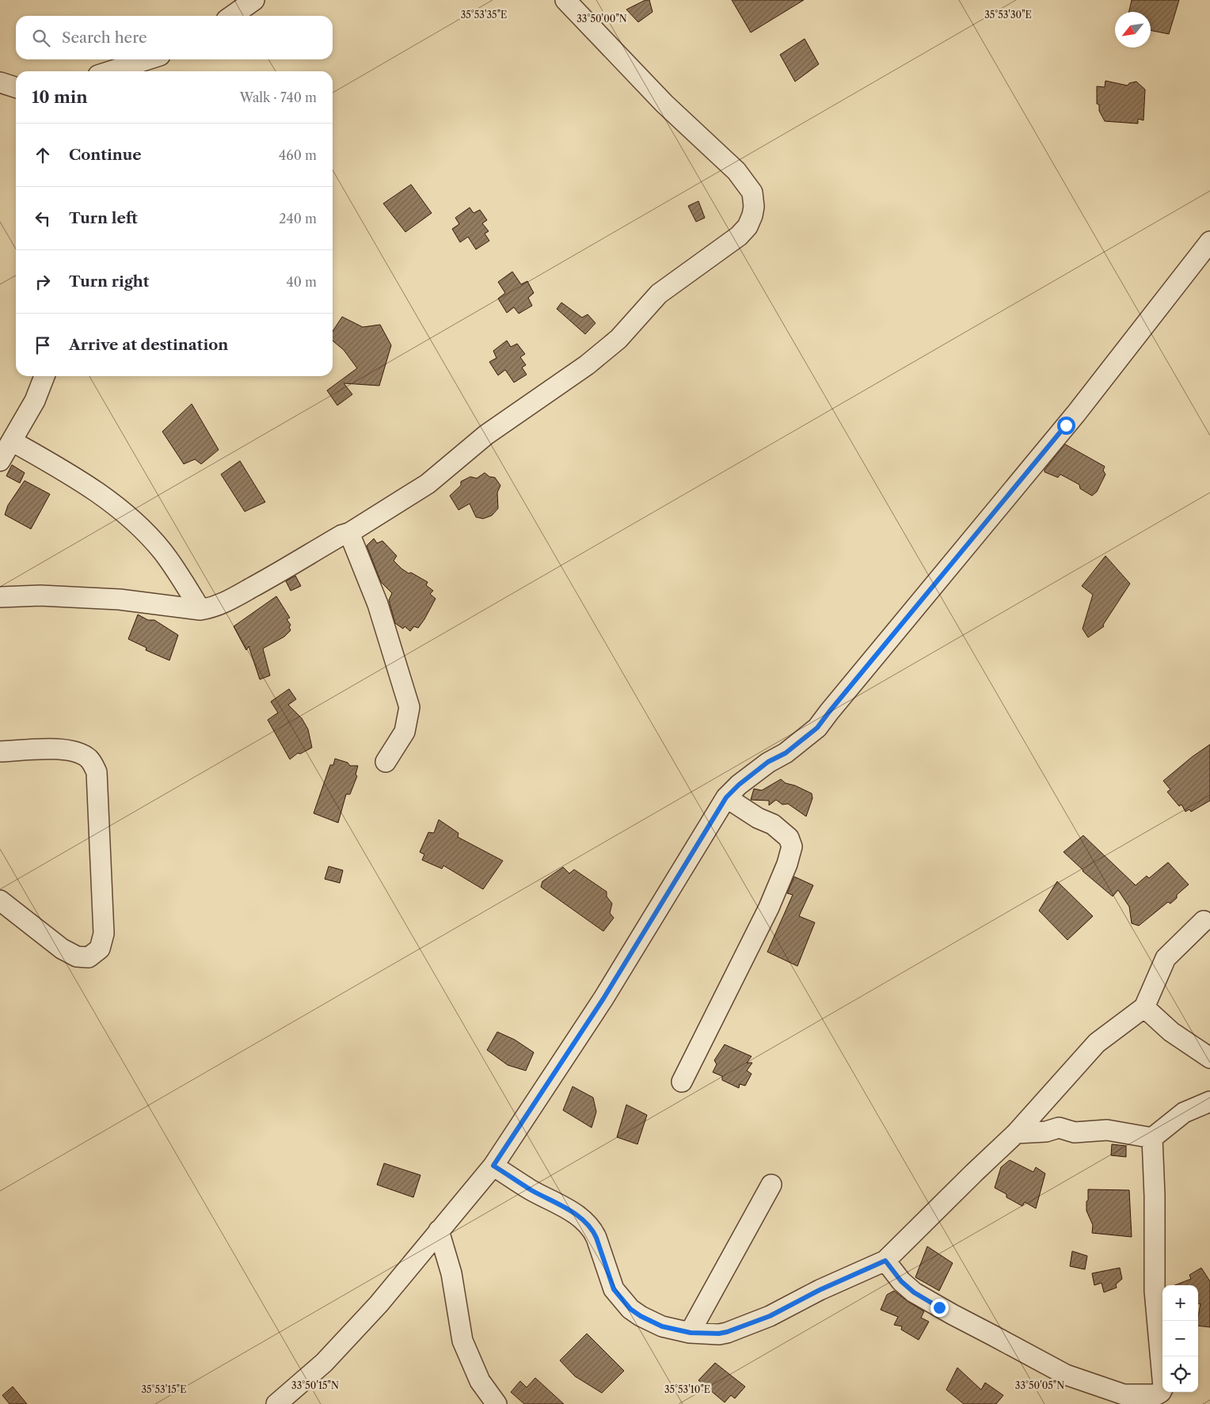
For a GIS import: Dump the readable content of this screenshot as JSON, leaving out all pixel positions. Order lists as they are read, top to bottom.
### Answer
{
  "north": "bottom left",
  "page": {
    "search": "Search here",
    "heading": ["10 min", "Walk · 740 m"],
    "list": [
      ["Continue", "460 m"],
      ["Turn left", "240 m"],
      ["Turn right", "40 m"],
      "Arrive at destination"
    ],
    "map_buttons": ["+", "−"]
  },
  "coordinates": [
    "35°53'35\"E",
    "35°53'30\"E",
    "33°50'00\"N",
    "33°50'15\"N",
    "33°50'05\"N",
    "35°53'15\"E",
    "35°53'10\"E"
  ]
}
